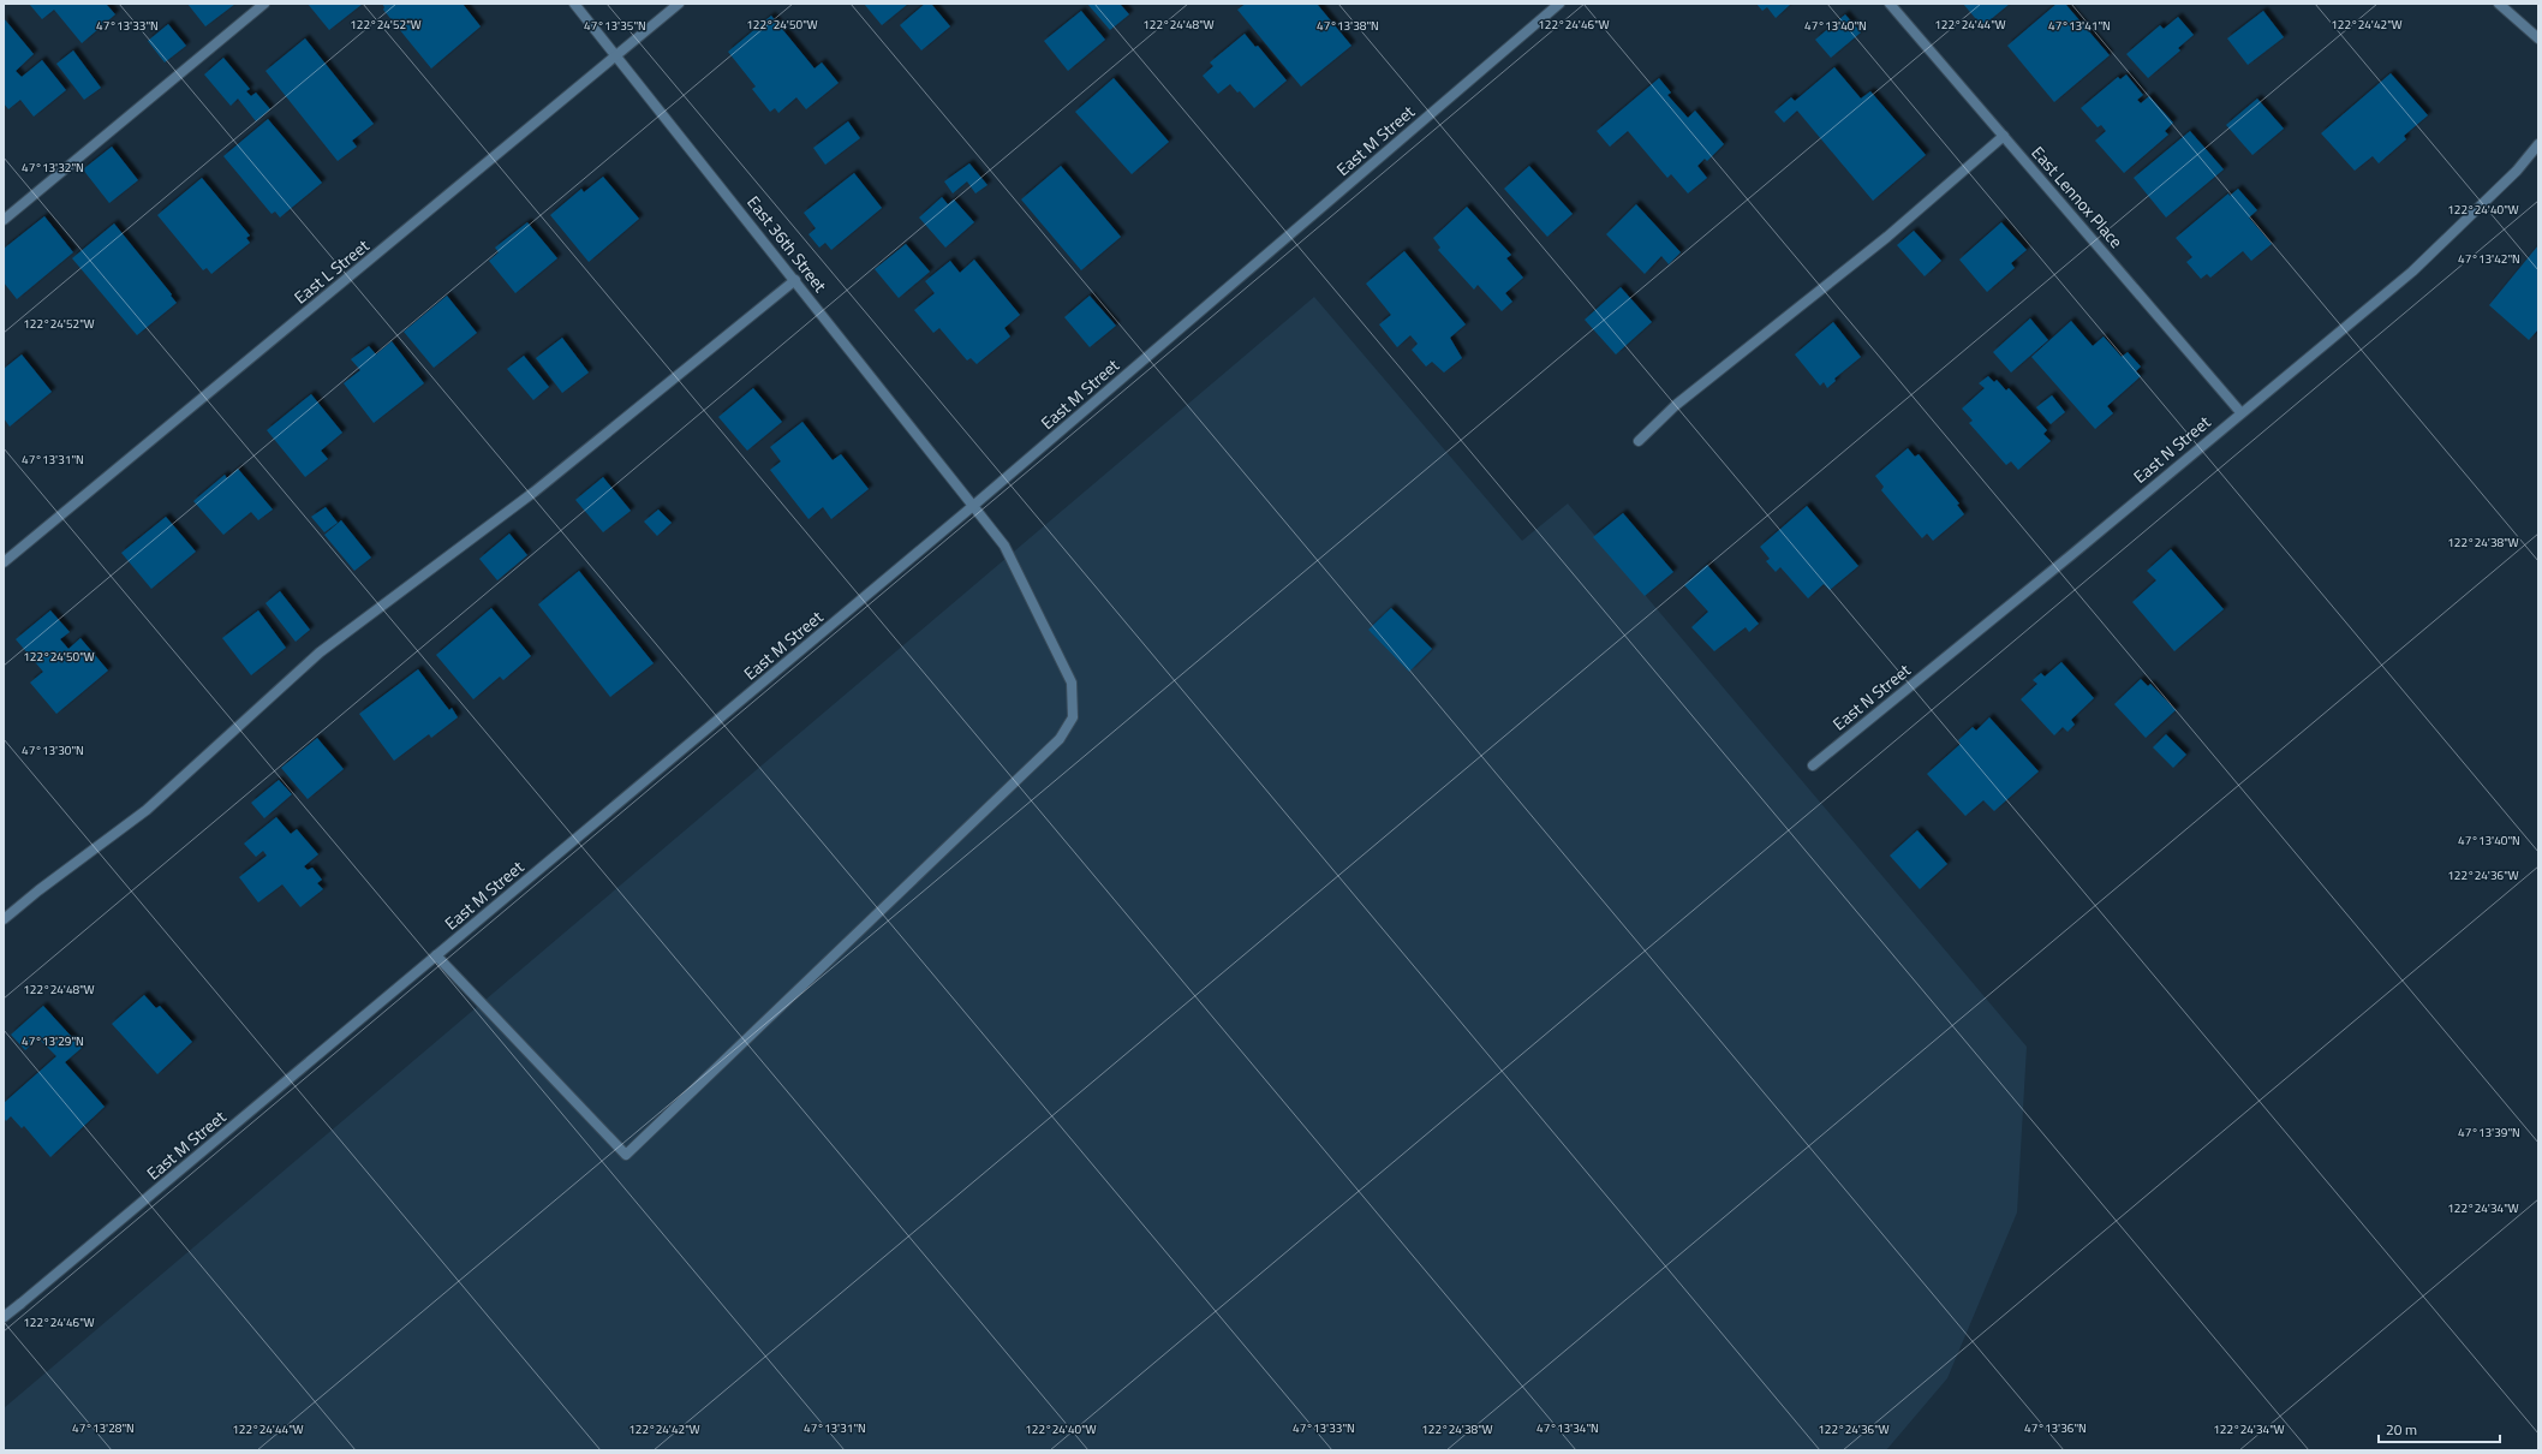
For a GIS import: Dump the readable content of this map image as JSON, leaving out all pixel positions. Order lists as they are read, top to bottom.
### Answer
{
  "streets": {
    "street": [
      "East M Street",
      "East Lennox Place",
      "East 36th Street",
      "East L Street",
      "East N Street"
    ]
  },
  "crossings": [
    ["East M Street", "East 36th Street"],
    ["East Lennox Place", "East N Street"],
    ["East 36th Street", "East L Street"]
  ],
  "scale_bar": "20 m",
  "coordinates": [
    "122°24'52\"W",
    "122°24'50\"W",
    "122°24'48\"W",
    "122°24'46\"W",
    "122°24'44\"W",
    "122°24'42\"W",
    "47°13'33\"N",
    "47°13'35\"N",
    "47°13'38\"N",
    "47°13'40\"N",
    "47°13'41\"N",
    "47°13'32\"N",
    "122°24'40\"W",
    "47°13'42\"N",
    "47°13'31\"N",
    "122°24'38\"W",
    "47°13'30\"N",
    "122°24'36\"W",
    "47°13'29\"N",
    "47°13'39\"N",
    "122°24'34\"W",
    "47°13'28\"N",
    "47°13'34\"N",
    "47°13'36\"N"
  ]
}
